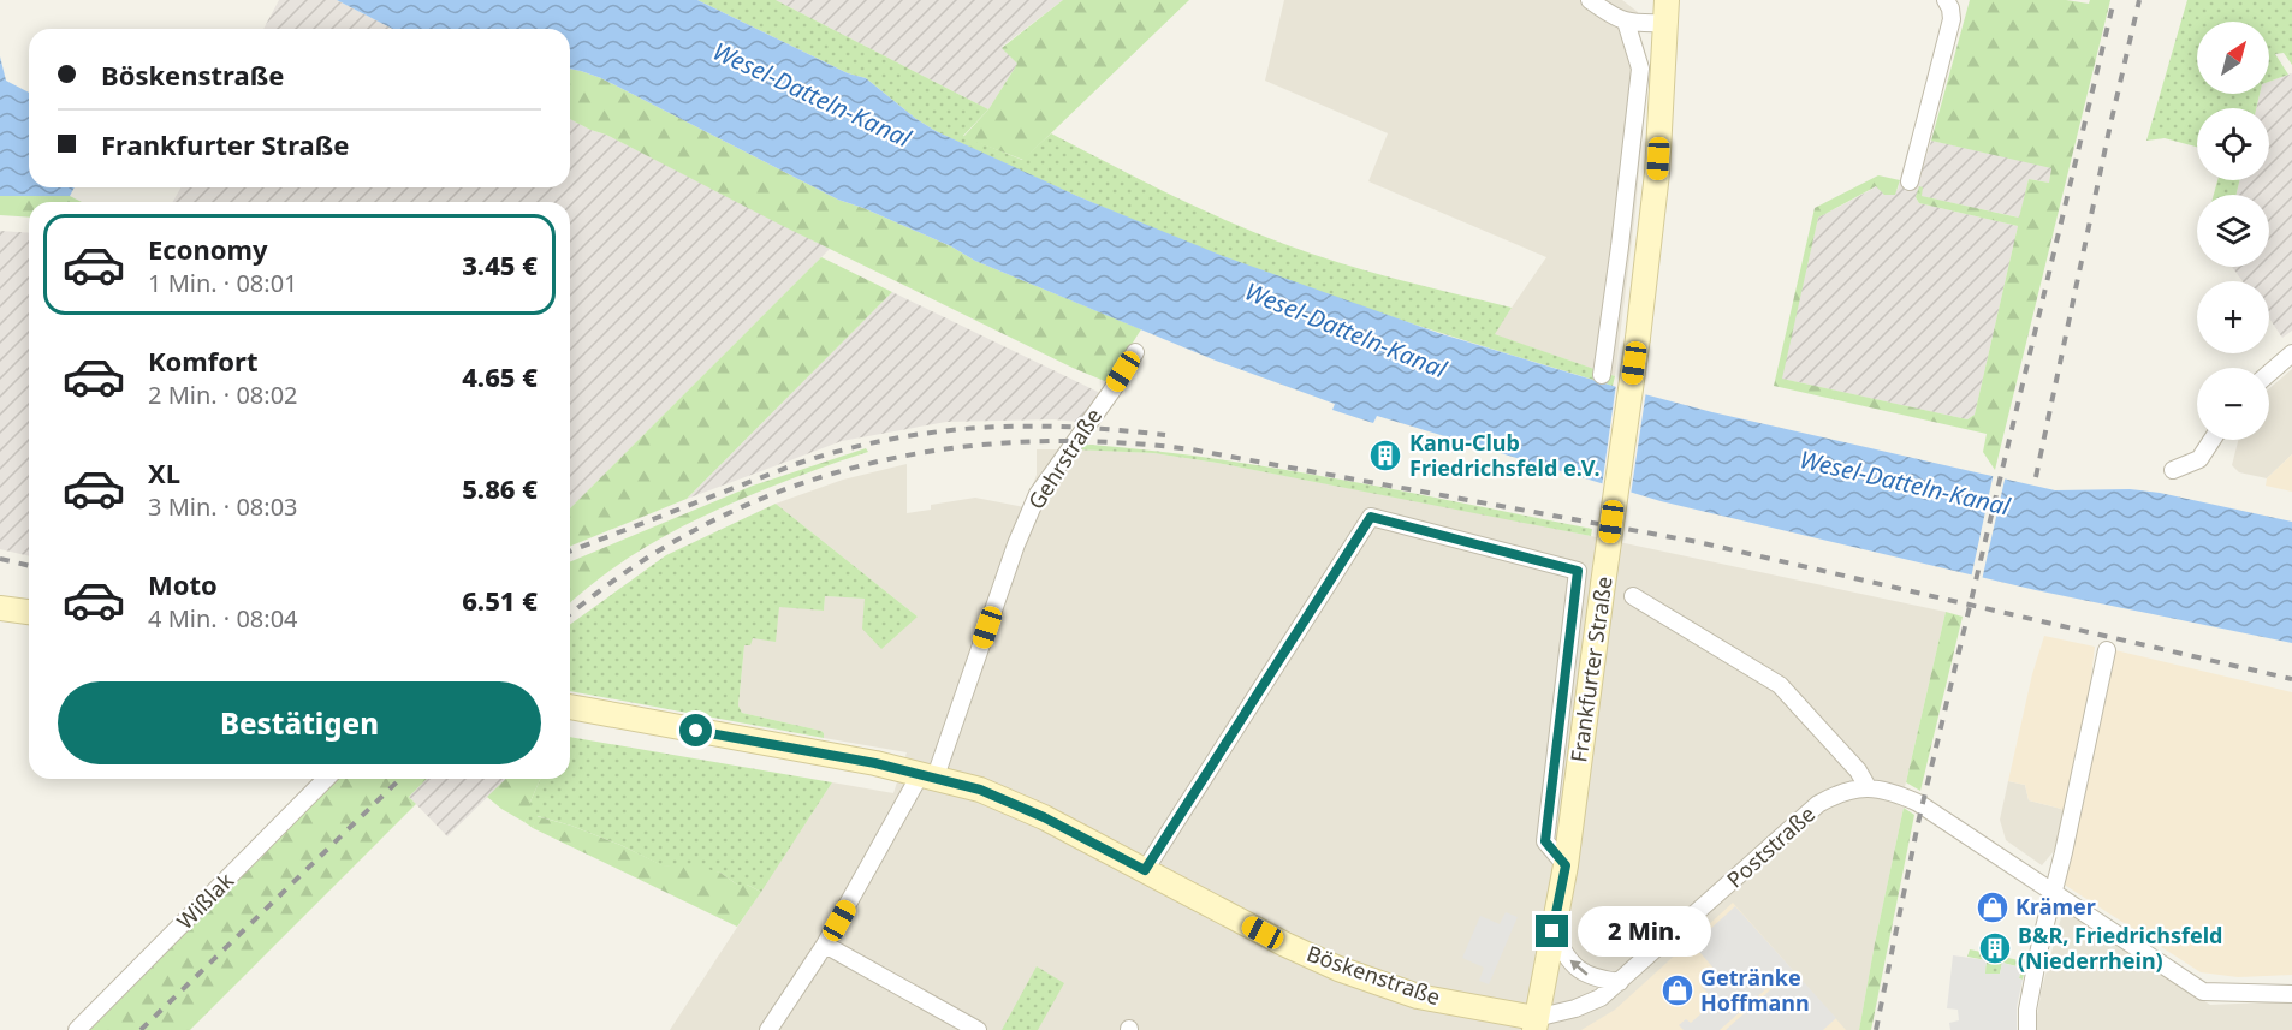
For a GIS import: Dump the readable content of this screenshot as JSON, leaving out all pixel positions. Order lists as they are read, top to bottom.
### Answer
{
  "streets": {
    "main road": ["Frankfurter Straße", "Böskenstraße"],
    "street": ["Gehrstraße", "Poststraße", "Wißlak"]
  },
  "crossings": [
    ["Gehrstraße", "Böskenstraße"],
    ["Frankfurter Straße", "Poststraße"],
    ["Frankfurter Straße", "Böskenstraße"],
    ["Poststraße", "Böskenstraße"]
  ],
  "water": ["Wesel-Datteln-Kanal"],
  "places": {
    "building": ["Kanu-Club Friedrichsfeld e.V.", "B&R, Friedrichsfeld (Niederrhein)"],
    "shop": ["Krämer", "Getränke Hoffmann"]
  },
  "north": "top right",
  "page": {
    "map_buttons": ["+", "−"],
    "banner": ["Böskenstraße", "Frankfurter Straße"],
    "list": [
      {
        "name": "Economy",
        "note": "1 Min. · 08:01",
        "value": "3.45 €"
      },
      {
        "name": "Komfort",
        "note": "2 Min. · 08:02",
        "value": "4.65 €"
      },
      {
        "name": "XL",
        "note": "3 Min. · 08:03",
        "value": "5.86 €"
      },
      {
        "name": "Moto",
        "note": "4 Min. · 08:04",
        "value": "6.51 €"
      }
    ],
    "buttons": "Bestätigen",
    "bubble": "2 Min."
  }
}
